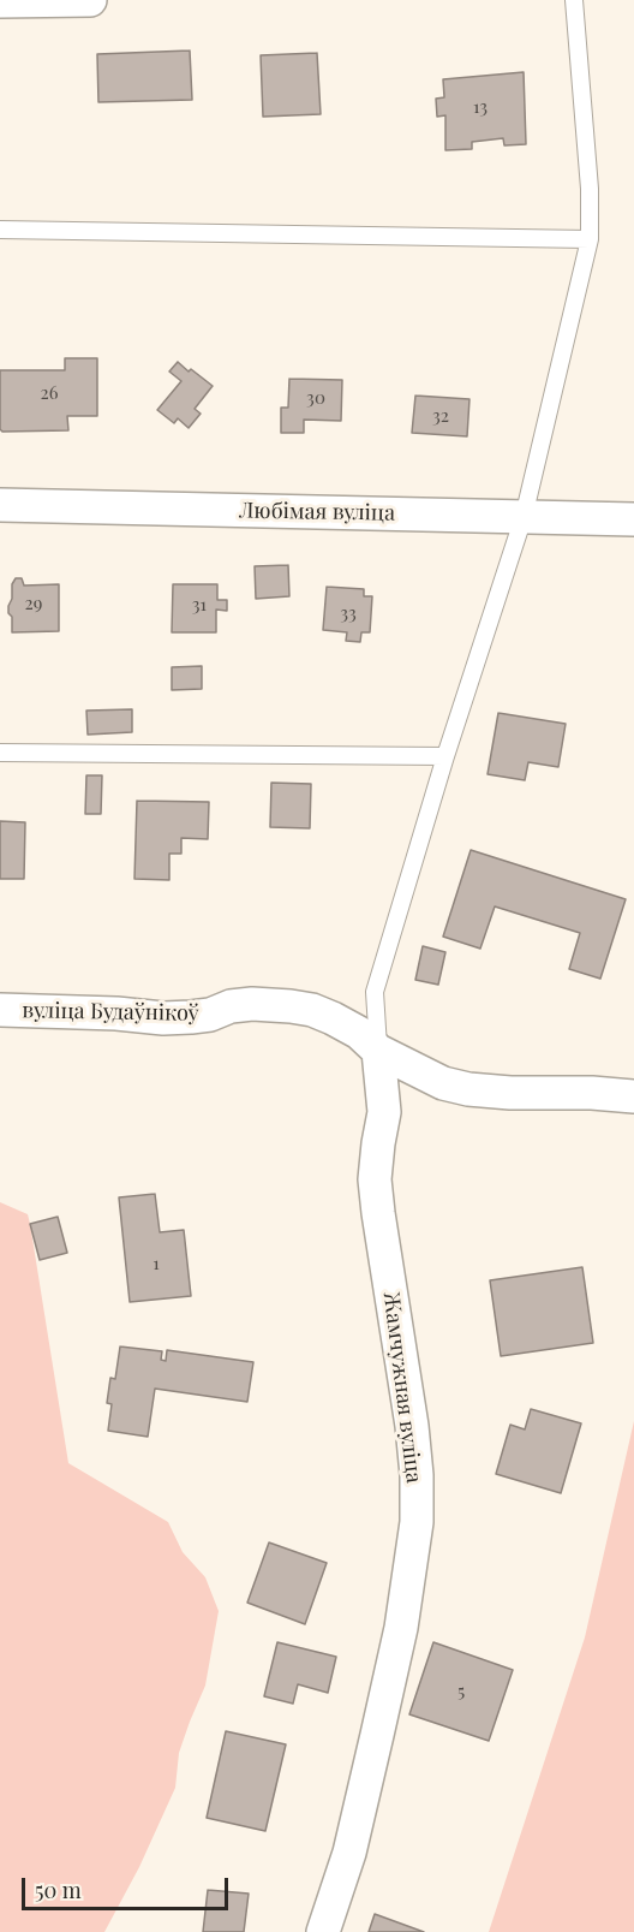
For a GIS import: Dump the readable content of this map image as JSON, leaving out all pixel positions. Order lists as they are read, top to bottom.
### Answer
{
  "streets": {
    "street": ["Любімая вуліца", "вуліца Будаўнікоў", "Жамчужная вуліца"]
  },
  "crossings": [
    ["вуліца Будаўнікоў", "Жамчужная вуліца"]
  ],
  "house_numbers": [
    "13",
    "26",
    "30",
    "32",
    "29",
    "31",
    "33",
    "1",
    "5"
  ],
  "scale_bar": "50 m"
}
